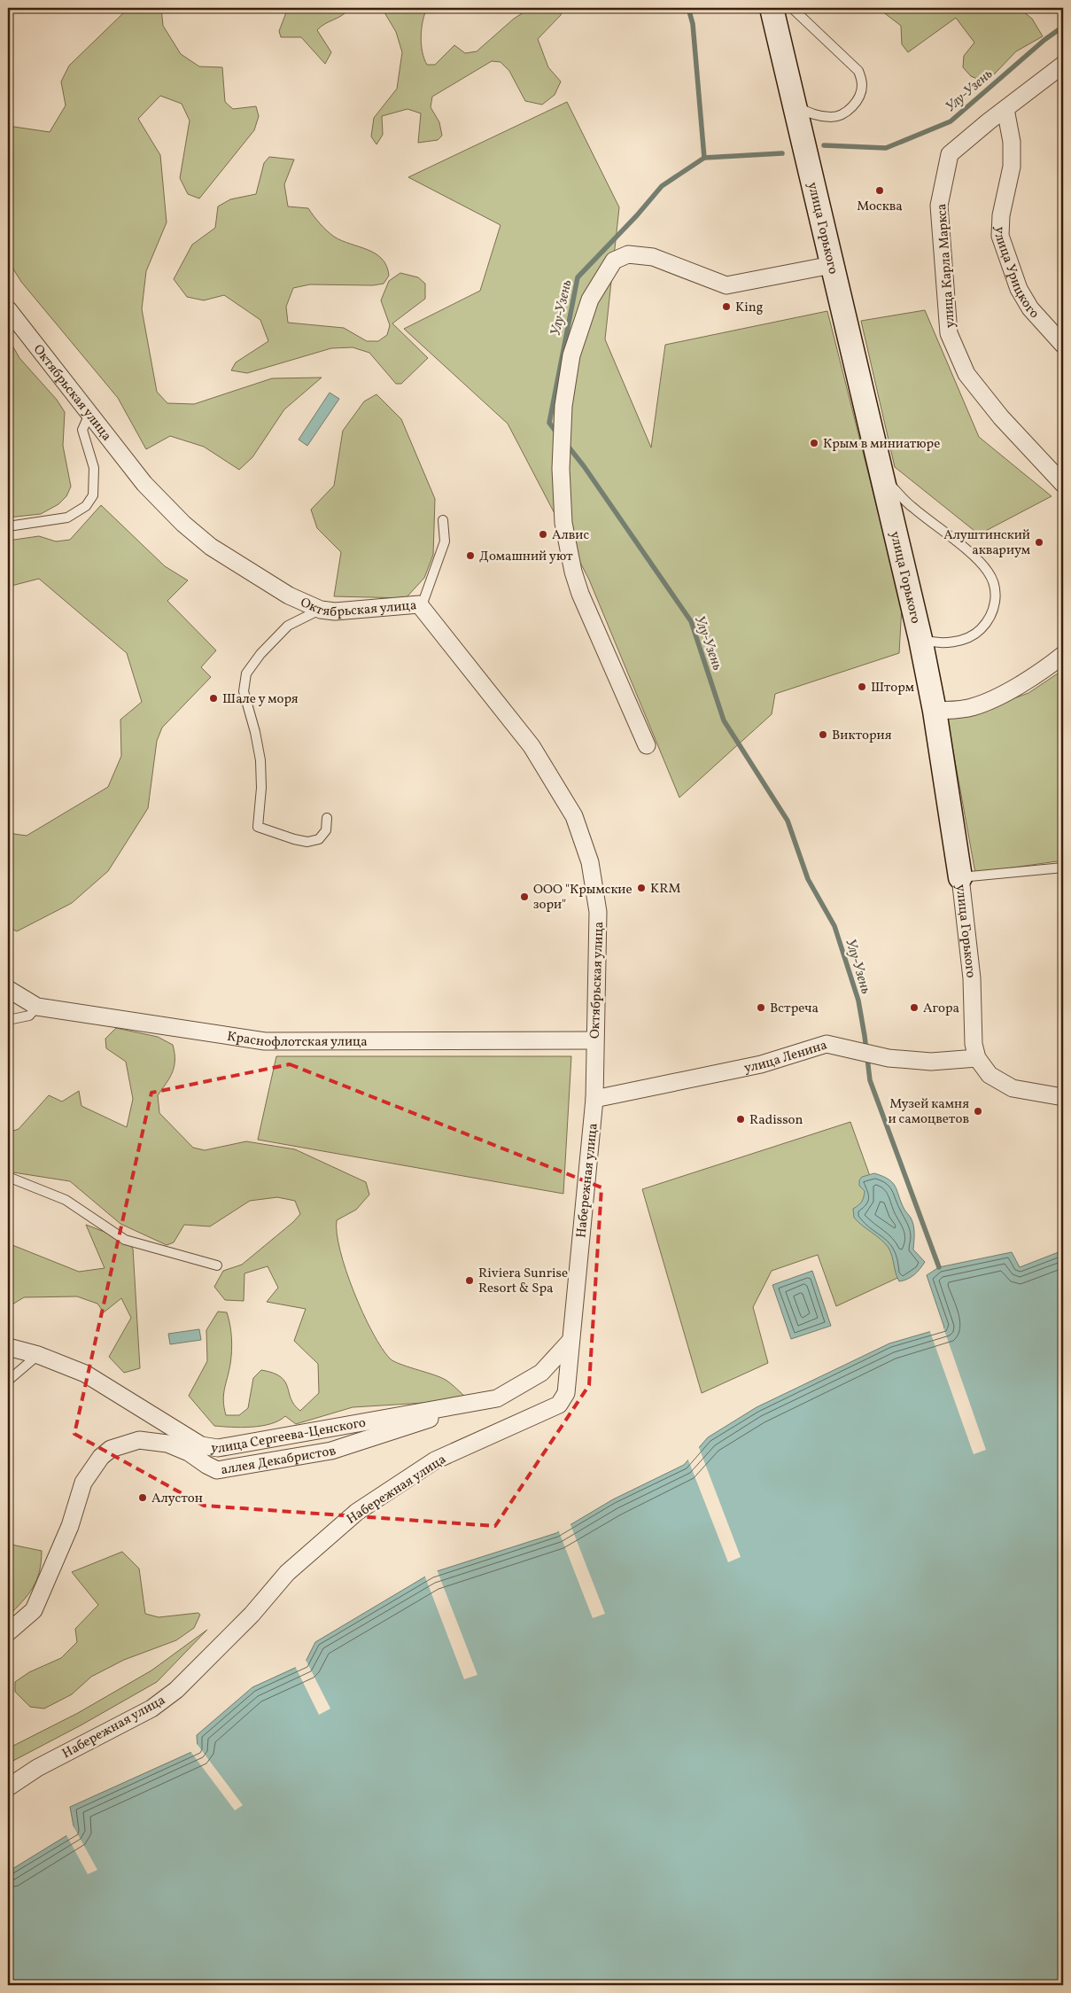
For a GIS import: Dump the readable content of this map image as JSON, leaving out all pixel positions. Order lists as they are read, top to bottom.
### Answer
{
  "streets": {
    "main road": ["улица Горького"],
    "street": [
      "улица Карла Маркса",
      "улица Урицкого",
      "Октябрьская улица",
      "Краснофлотская улица",
      "улица Ленина",
      "Набережная улица",
      "улица Сергеева-Ценского",
      "аллея Декабристов"
    ]
  },
  "crossings": [
    ["улица Горького", "улица Ленина"],
    ["улица Карла Маркса", "улица Урицкого"],
    ["Октябрьская улица", "Краснофлотская улица"],
    ["Октябрьская улица", "улица Ленина"],
    ["Октябрьская улица", "Набережная улица"],
    ["улица Ленина", "Набережная улица"],
    ["Набережная улица", "улица Сергеева-Ценского"],
    ["улица Сергеева-Ценского", "аллея Декабристов"]
  ],
  "water": ["Улу-Узень"],
  "places": [
    "Москва",
    "King",
    "Крым в миниатюре",
    "Алвис",
    "Алуштинский аквариум",
    "Домашний уют",
    "Шторм",
    "Шале у моря",
    "Виктория",
    "KRM",
    "ООО \"Крымские зори\"",
    "Встреча",
    "Агора",
    "Музей камня и самоцветов",
    "Radisson",
    "Riviera Sunrise Resort & Spa",
    "Алустон"
  ]
}
